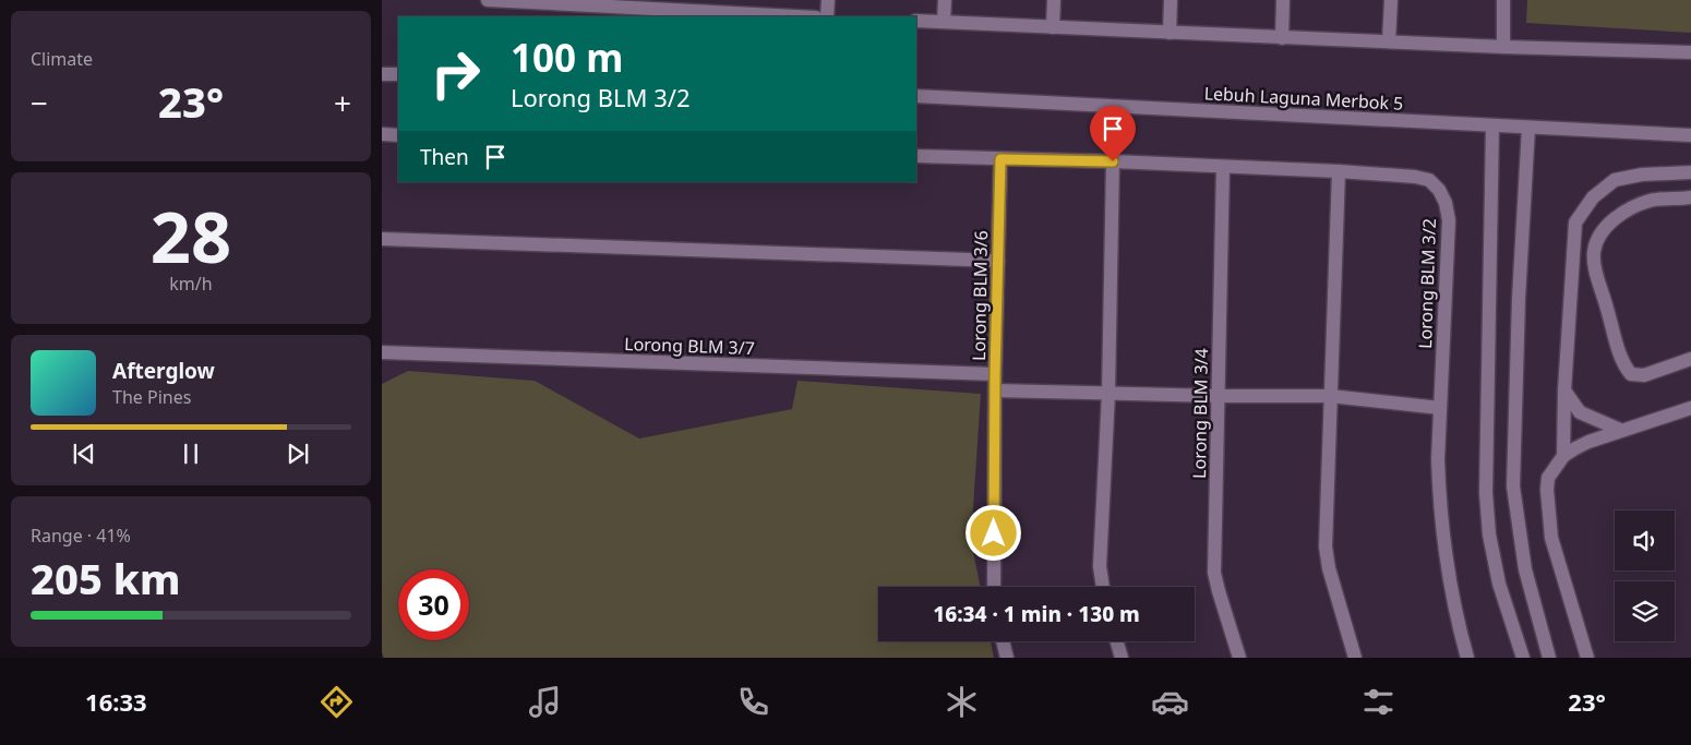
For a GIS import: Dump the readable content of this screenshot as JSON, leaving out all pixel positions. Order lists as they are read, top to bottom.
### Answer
{
  "streets": {
    "street": [
      "Lebuh Laguna Merbok 5",
      "Lorong BLM 3/2",
      "Lorong BLM 3/6",
      "Lorong BLM 3/7",
      "Lorong BLM 3/4"
    ]
  },
  "crossings": [
    ["Lorong BLM 3/2", "Lorong BLM 3/6"],
    ["Lorong BLM 3/2", "Lorong BLM 3/4"],
    ["Lorong BLM 3/6", "Lorong BLM 3/7"]
  ],
  "page": {
    "tile": [
      "Climate",
      ["28", "km/h"],
      ["Range · 41%", "205 km"]
    ],
    "turn": ["100 m", "Lorong BLM 3/2"],
    "heat": ["−", "23°", "+"],
    "then": "Then",
    "song": ["Afterglow", "The Pines"],
    "limit": "30",
    "trip": "16:34 · 1 min · 130 m",
    "tabs": ["16:33", "23°"]
  }
}
